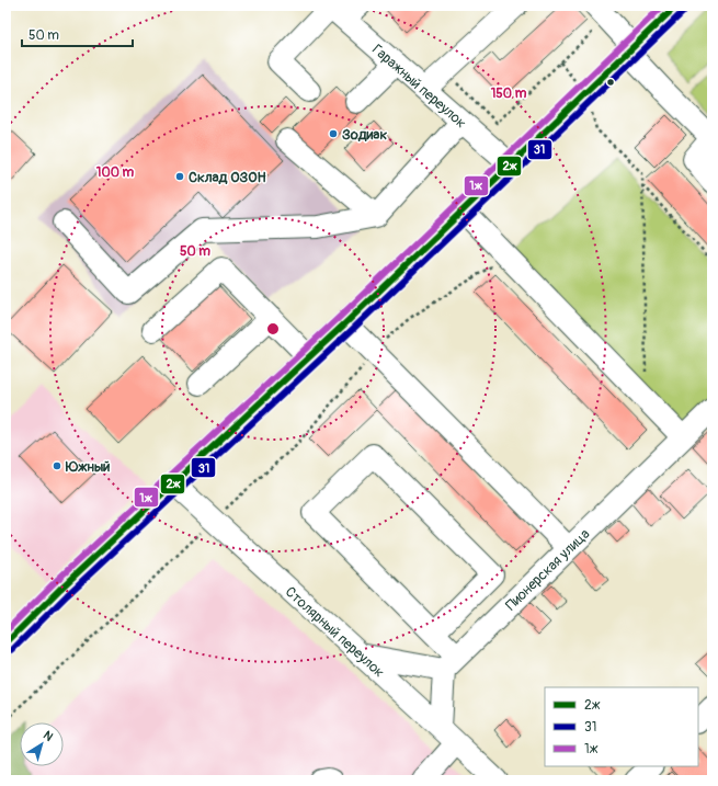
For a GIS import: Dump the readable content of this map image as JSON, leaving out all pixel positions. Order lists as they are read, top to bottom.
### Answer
{
  "streets": {
    "street": ["Гаражный переулок", "Пионерская улица", "Столярный переулок"]
  },
  "places": ["Зодиак", "Склад ОЗОН", "Южный"],
  "lines": ["transit line 2ж", "transit line 1ж", "transit line 31"],
  "legend": ["2ж", "31", "1ж"],
  "scale_bar": "50 m",
  "north": "top right",
  "rings": ["150 m", "100 m", "50 m"]
}
